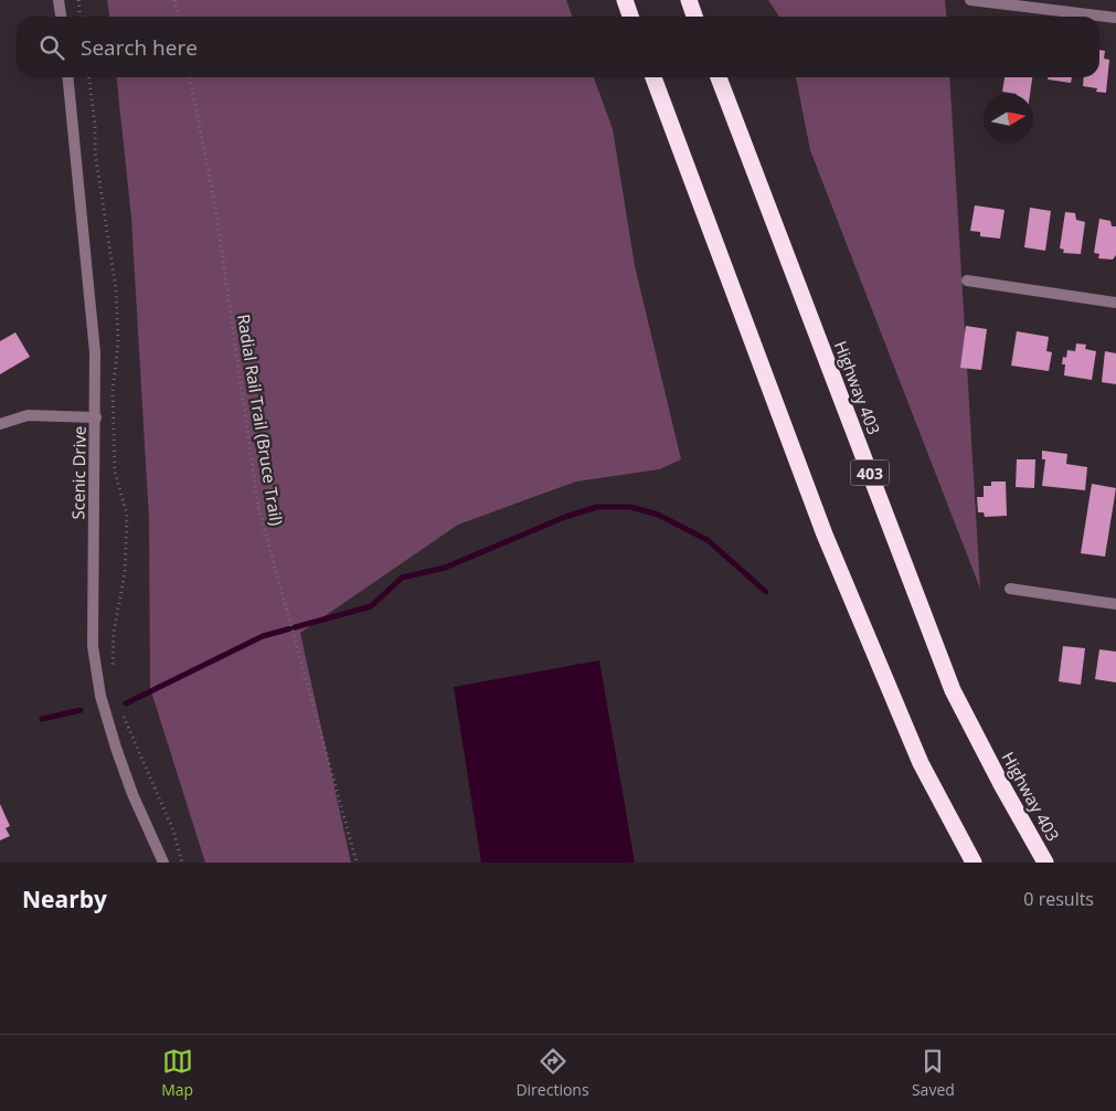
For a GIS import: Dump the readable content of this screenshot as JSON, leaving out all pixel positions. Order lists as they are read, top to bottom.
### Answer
{
  "streets": {
    "highway": ["Highway 403", "403"],
    "street": ["Scenic Drive"],
    "path": ["Radial Rail Trail (Bruce Trail)"]
  },
  "north": "right",
  "page": {
    "search": "Search here",
    "heading": ["Nearby", "0 results"],
    "nav": ["Map", "Directions", "Saved"]
  }
}
